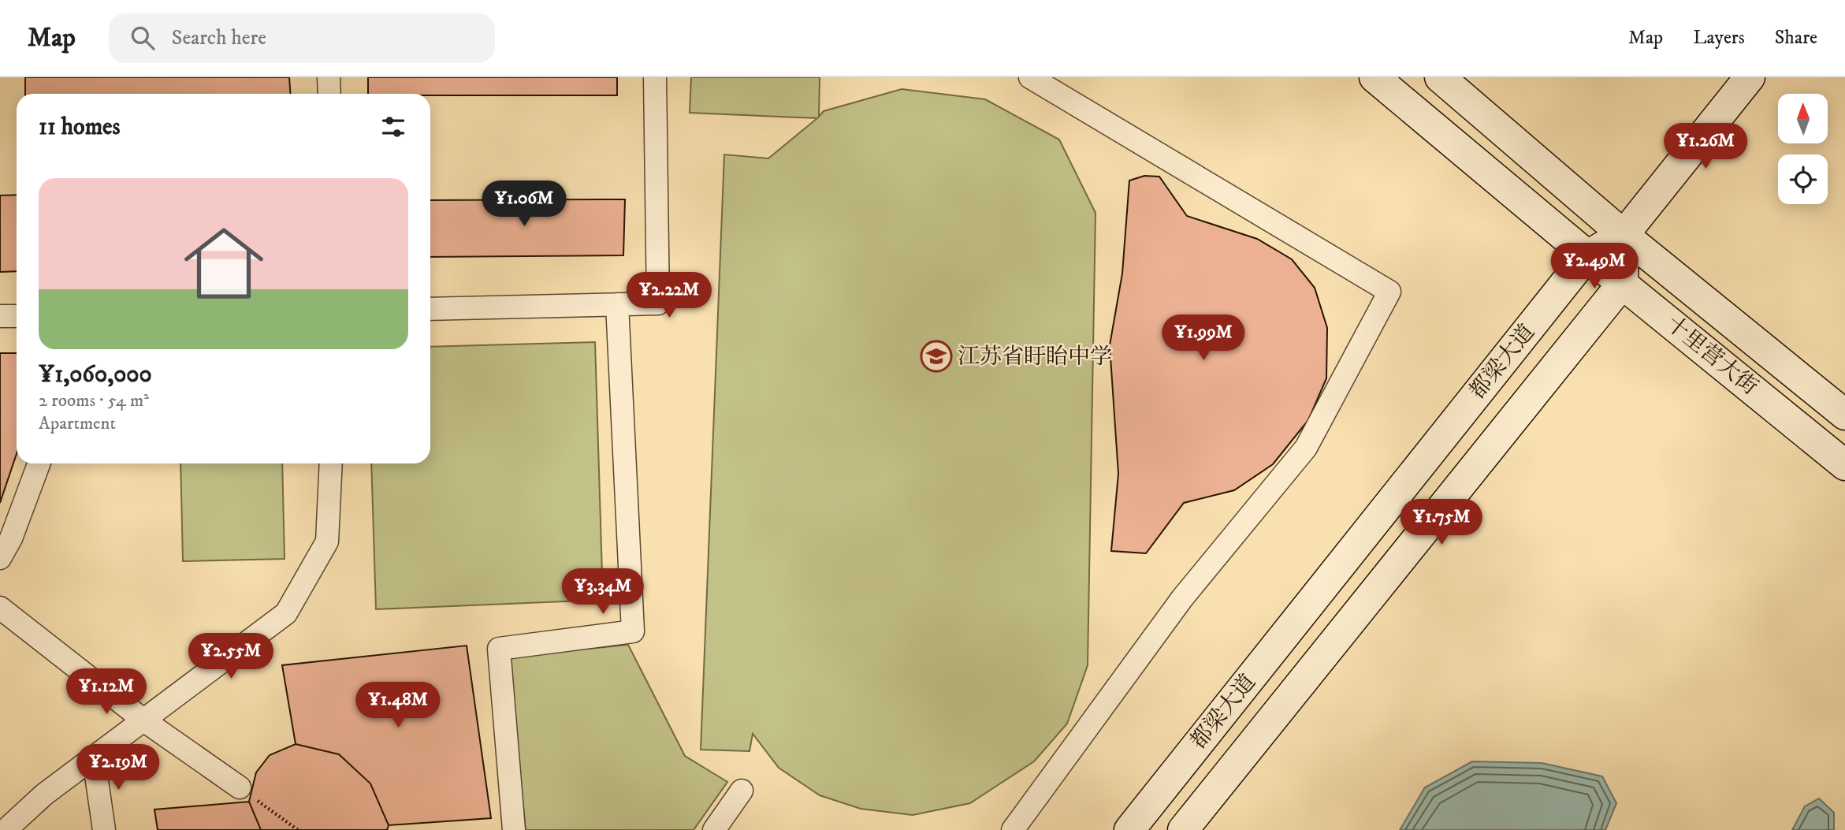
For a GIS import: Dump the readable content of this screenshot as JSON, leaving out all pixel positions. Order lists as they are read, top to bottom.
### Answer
{
  "streets": {
    "main road": ["十里营大街", "都梁大道"]
  },
  "crossings": [
    ["十里营大街", "都梁大道"]
  ],
  "places": {
    "school or university": ["江苏省盱眙中学"]
  },
  "north": "top",
  "page": {
    "header": "Map",
    "search": "Search here",
    "nav": ["Map", "Layers", "Share"],
    "heading": "11 homes",
    "price": [
      "¥1.26M",
      "¥1.06M",
      "¥2.49M",
      "¥2.22M",
      "¥1.99M",
      "¥1.75M",
      "¥3.34M",
      "¥2.55M",
      "¥1.12M",
      "¥1.48M",
      "¥2.19M"
    ],
    "list": [
      {
        "name": "¥1,060,000",
        "note": "2 rooms · 54 m² · Apartment"
      }
    ]
  }
}
